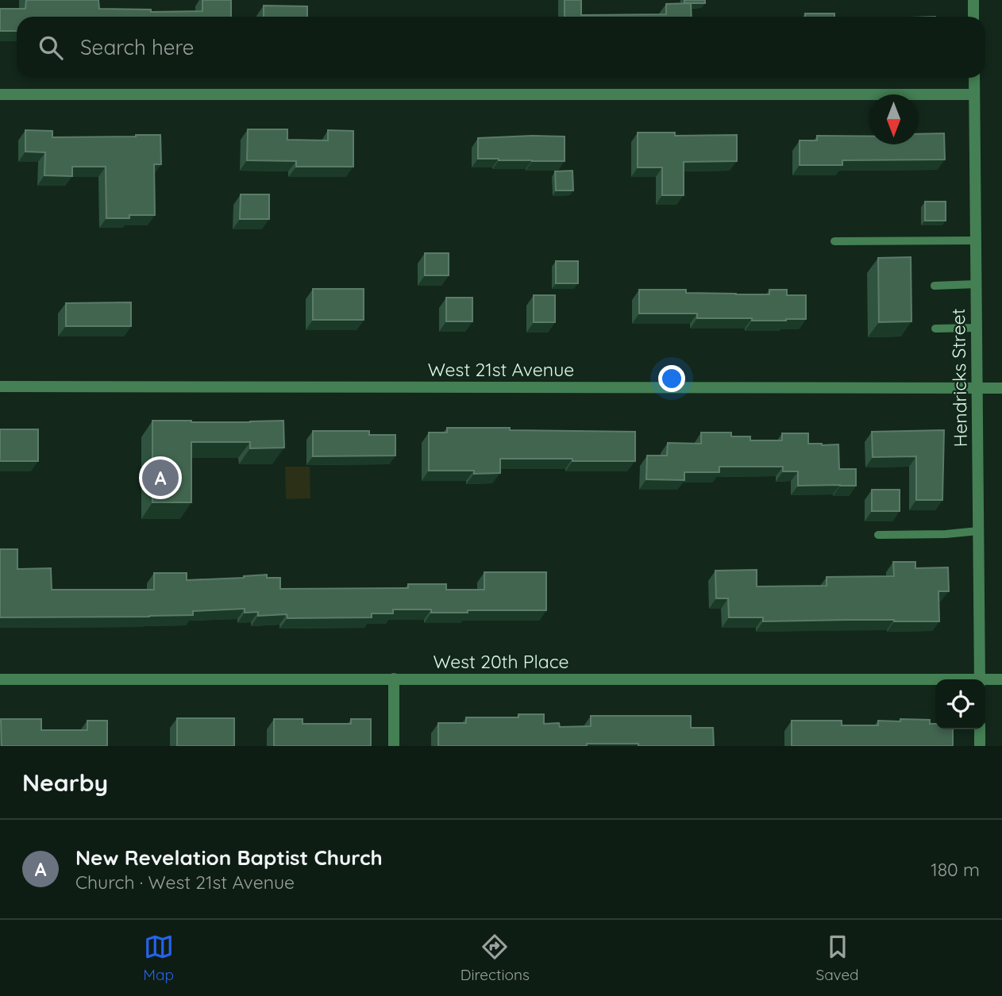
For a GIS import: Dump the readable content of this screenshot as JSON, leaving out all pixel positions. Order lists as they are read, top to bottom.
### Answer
{
  "streets": {
    "street": ["West 21st Avenue", "Hendricks Street", "West 20th Place"]
  },
  "crossings": [
    ["West 21st Avenue", "Hendricks Street"]
  ],
  "north": "bottom",
  "page": {
    "search": "Search here",
    "pins": "A",
    "heading": "Nearby",
    "list": [
      {
        "mark": "A",
        "name": "New Revelation Baptist Church",
        "note": "Church · West 21st Avenue",
        "value": "180 m"
      }
    ],
    "nav": ["Map", "Directions", "Saved"]
  }
}
